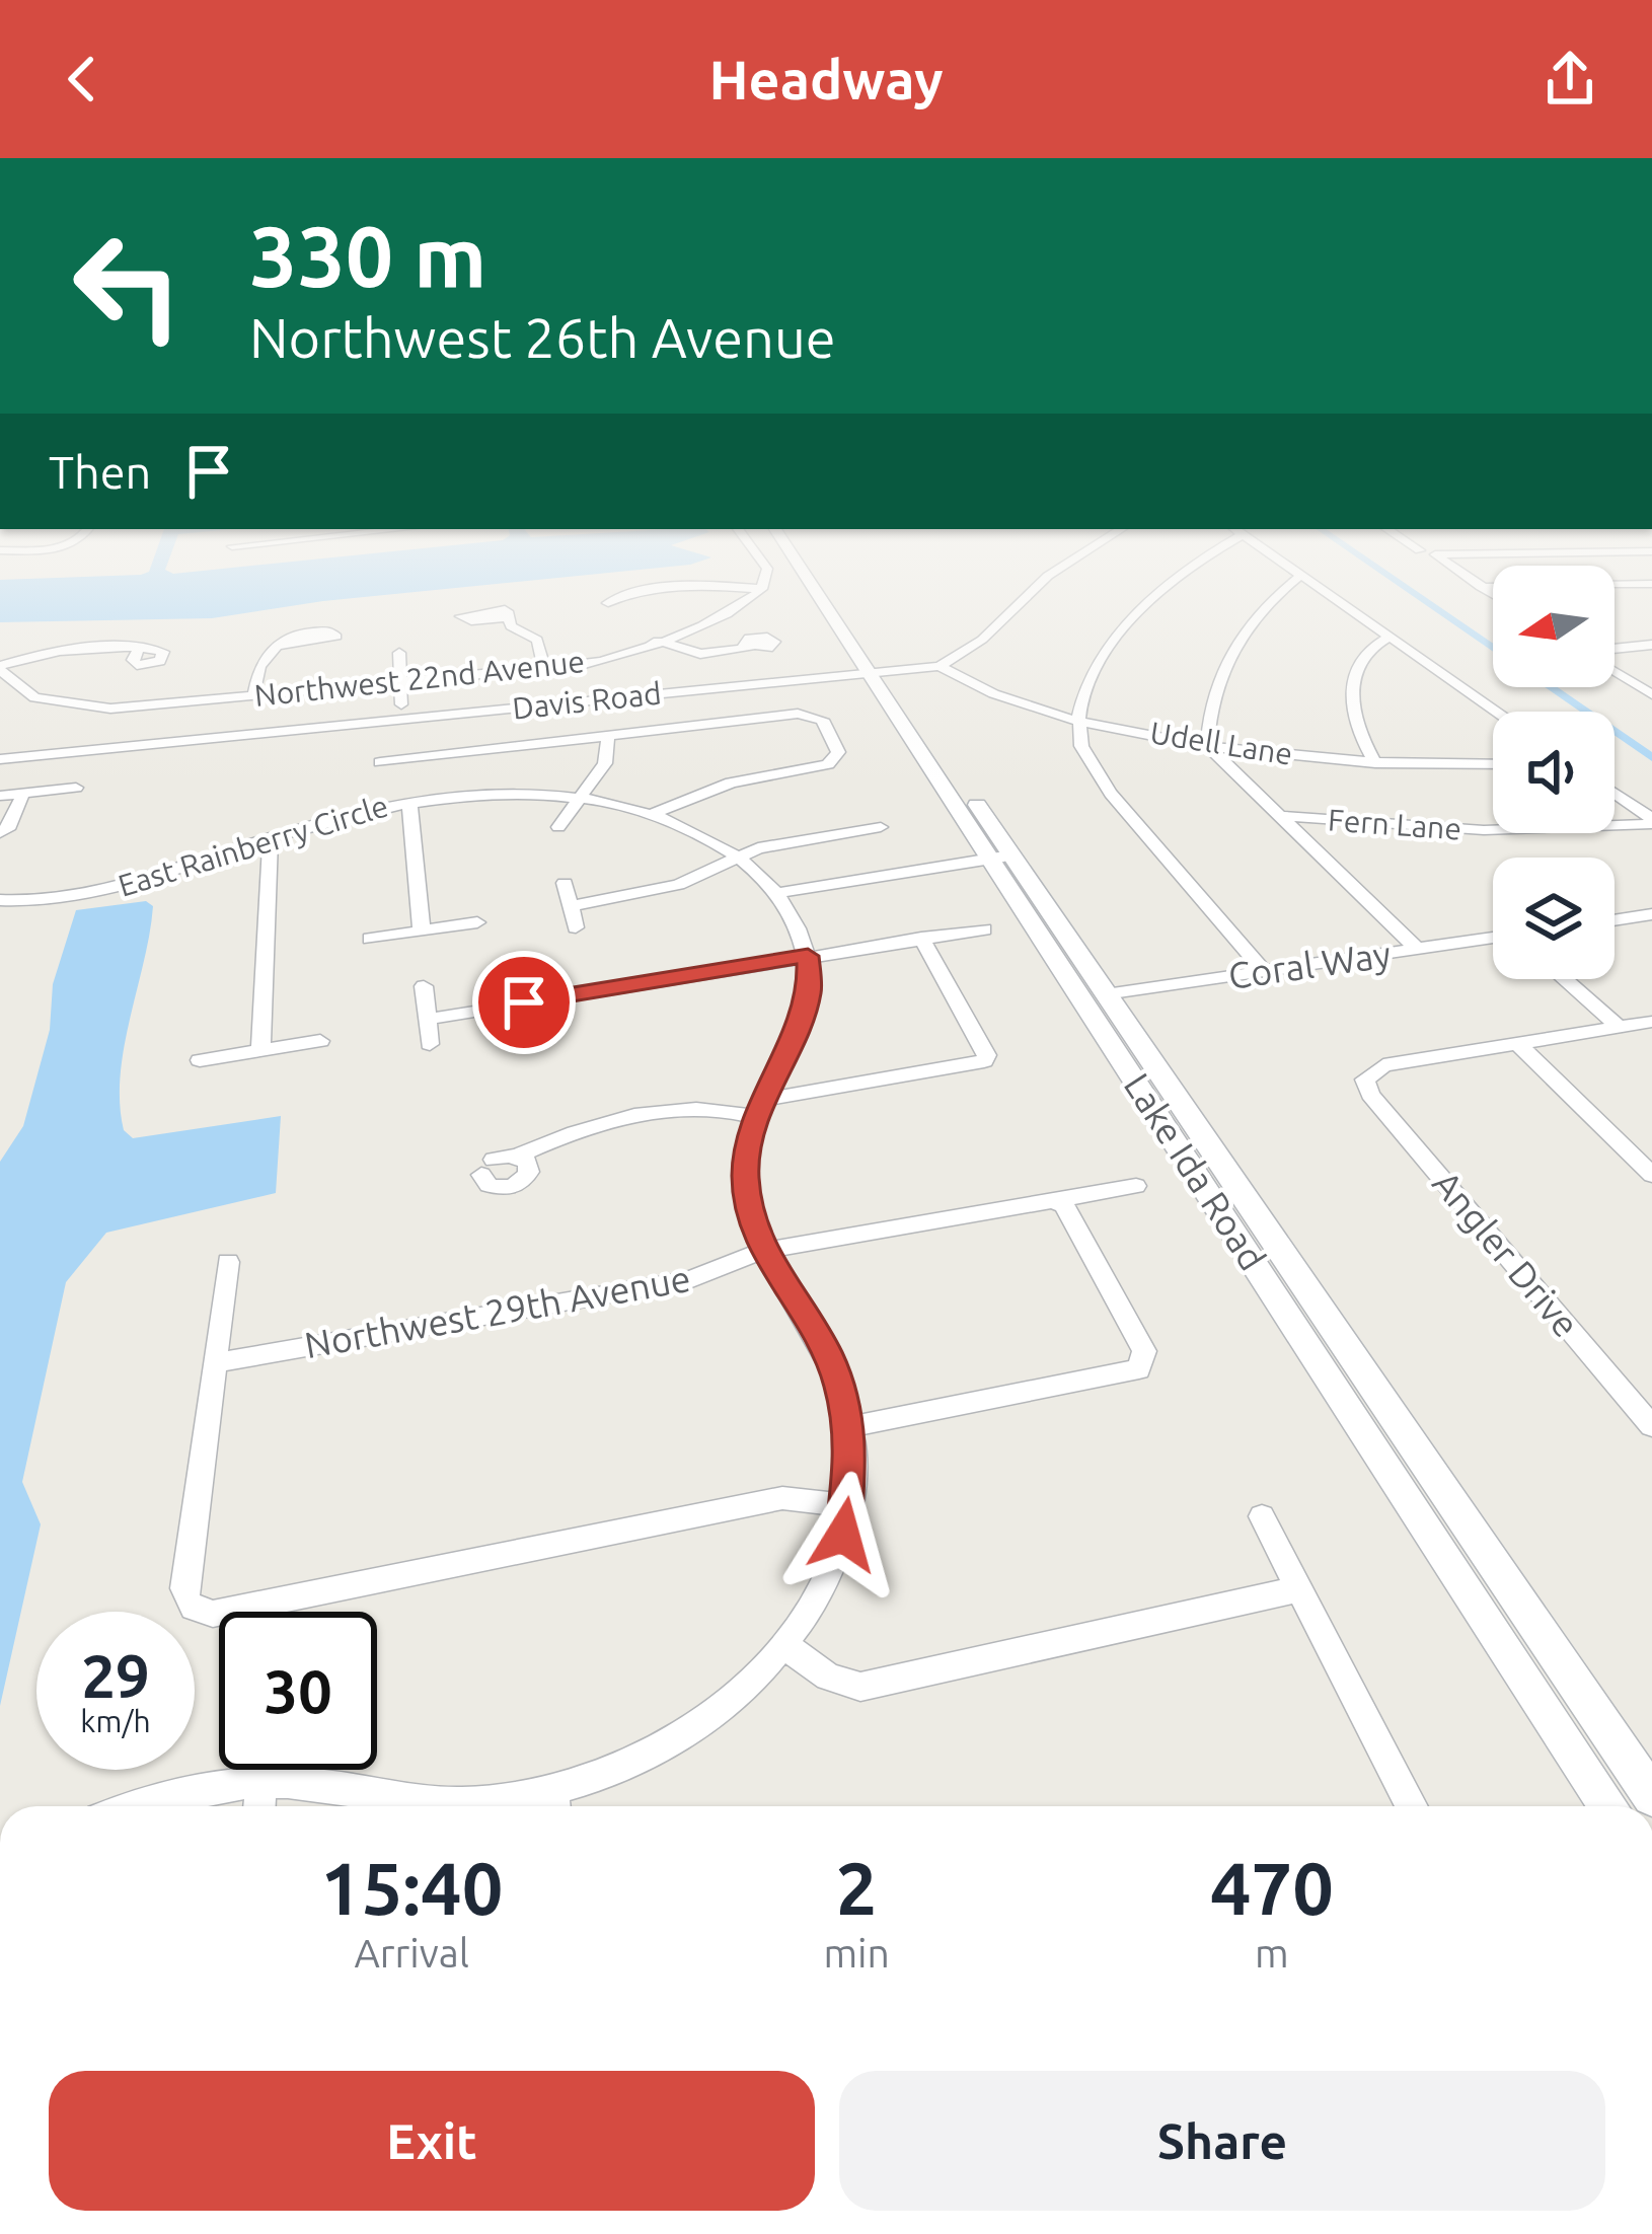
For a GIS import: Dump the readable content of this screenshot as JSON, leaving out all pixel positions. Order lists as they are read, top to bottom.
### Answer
{
  "streets": {
    "street": [
      "Northwest 22nd Avenue",
      "Davis Road",
      "Udell Lane",
      "Fern Lane",
      "East Rainberry Circle",
      "Coral Way",
      "Lake Ida Road",
      "Angler Drive",
      "Northwest 29th Avenue"
    ]
  },
  "crossings": [
    ["Davis Road", "Udell Lane"],
    ["Davis Road", "Lake Ida Road"],
    ["Coral Way", "Lake Ida Road"]
  ],
  "north": "left",
  "page": {
    "header": "Headway",
    "turn": ["330 m", "Northwest 26th Avenue"],
    "then": "Then",
    "speed": "29 km/h",
    "limit": "30",
    "eta": [
      "15:40",
      "Arrival",
      "2",
      "min",
      "470",
      "m"
    ],
    "buttons": ["Exit", "Share"]
  }
}
